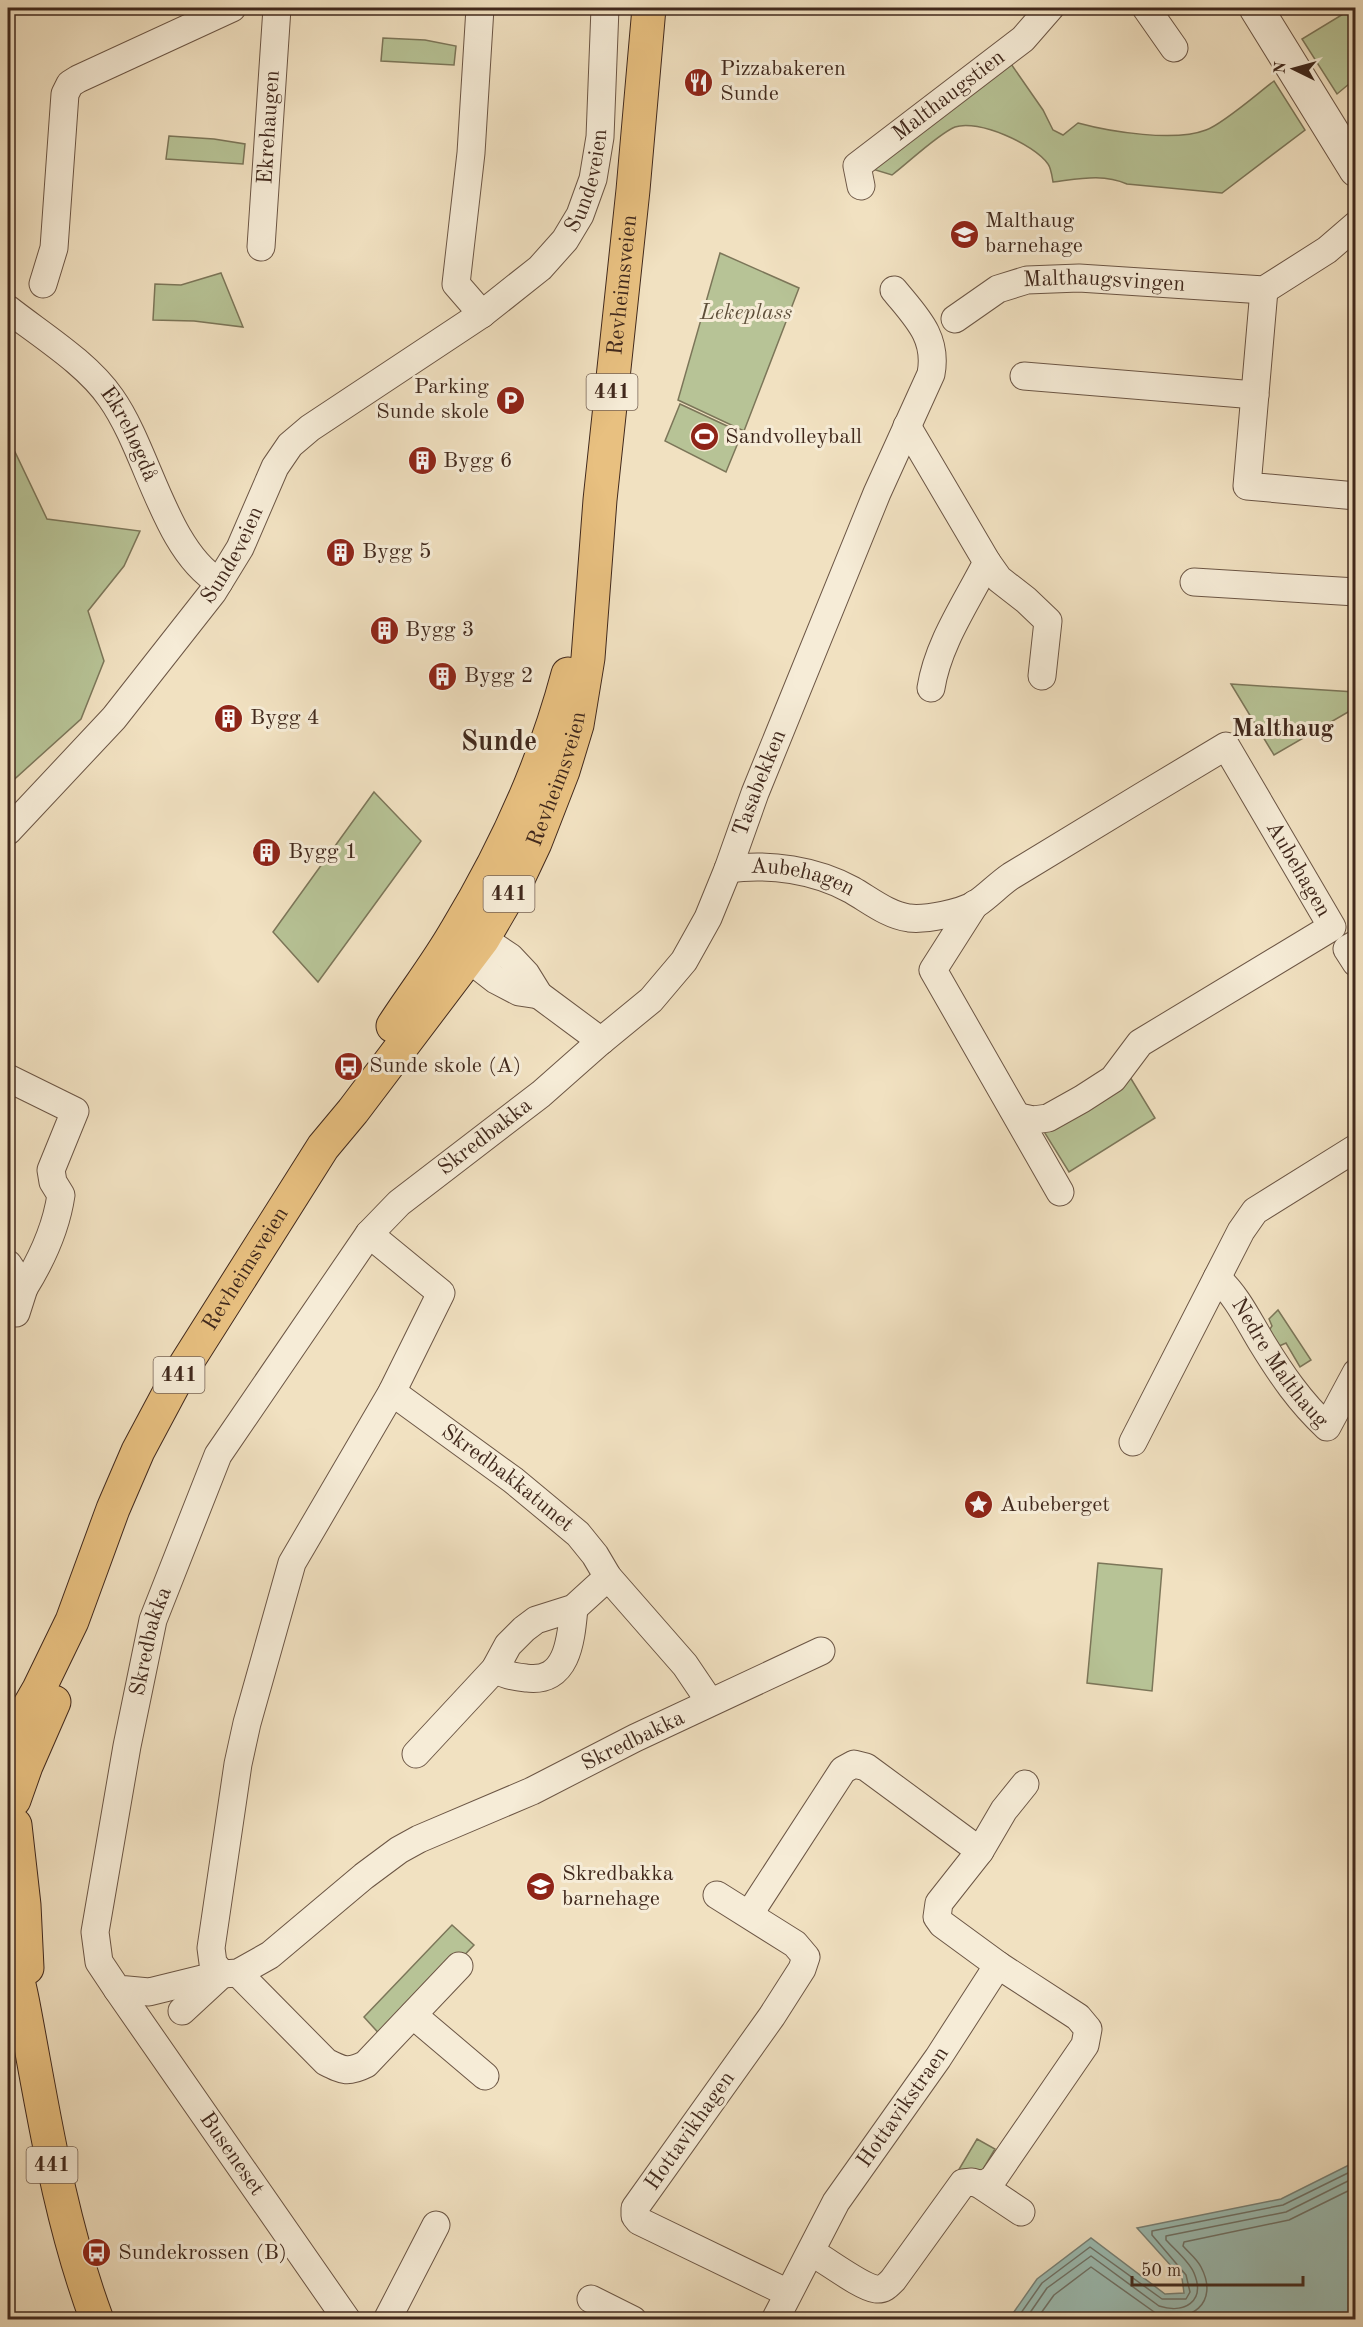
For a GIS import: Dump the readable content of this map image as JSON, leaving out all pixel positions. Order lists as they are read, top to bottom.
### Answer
{
  "streets": {
    "main road": ["Revheimsveien", "441"],
    "street": [
      "Malthaugstien",
      "Ekrehaugen",
      "Sundeveien",
      "Malthaugsvingen",
      "Ekrehøgdå",
      "Tasabekken",
      "Aubehagen",
      "Skredbakka",
      "Nedre Malthaug",
      "Skredbakkatunet",
      "Hottavikstraen",
      "Hottavikhagen",
      "Buseneset"
    ]
  },
  "crossings": [
    ["Sundeveien", "Ekrehøgdå"],
    ["Tasabekken", "Aubehagen"],
    ["Tasabekken", "Skredbakka"],
    ["Skredbakka", "Skredbakkatunet"],
    ["Skredbakka", "Buseneset"],
    ["Hottavikstraen", "Hottavikhagen"]
  ],
  "districts": ["Malthaug", "Sunde"],
  "parks": ["Lekeplass"],
  "places": {
    "restaurant": ["Pizzabakeren Sunde"],
    "school or university": ["Malthaug barnehage", "Skredbakka barnehage"],
    "parking": ["Parking Sunde skole"],
    "sports": ["Sandvolleyball"],
    "building": [
      "Bygg 6",
      "Bygg 5",
      "Bygg 3",
      "Bygg 2",
      "Bygg 4",
      "Bygg 1"
    ],
    "bus stop": ["Sunde skole (A)", "Sundekrossen (B)"],
    "place": ["Aubeberget"]
  },
  "scale_bar": "50 m",
  "north": "left"
}
